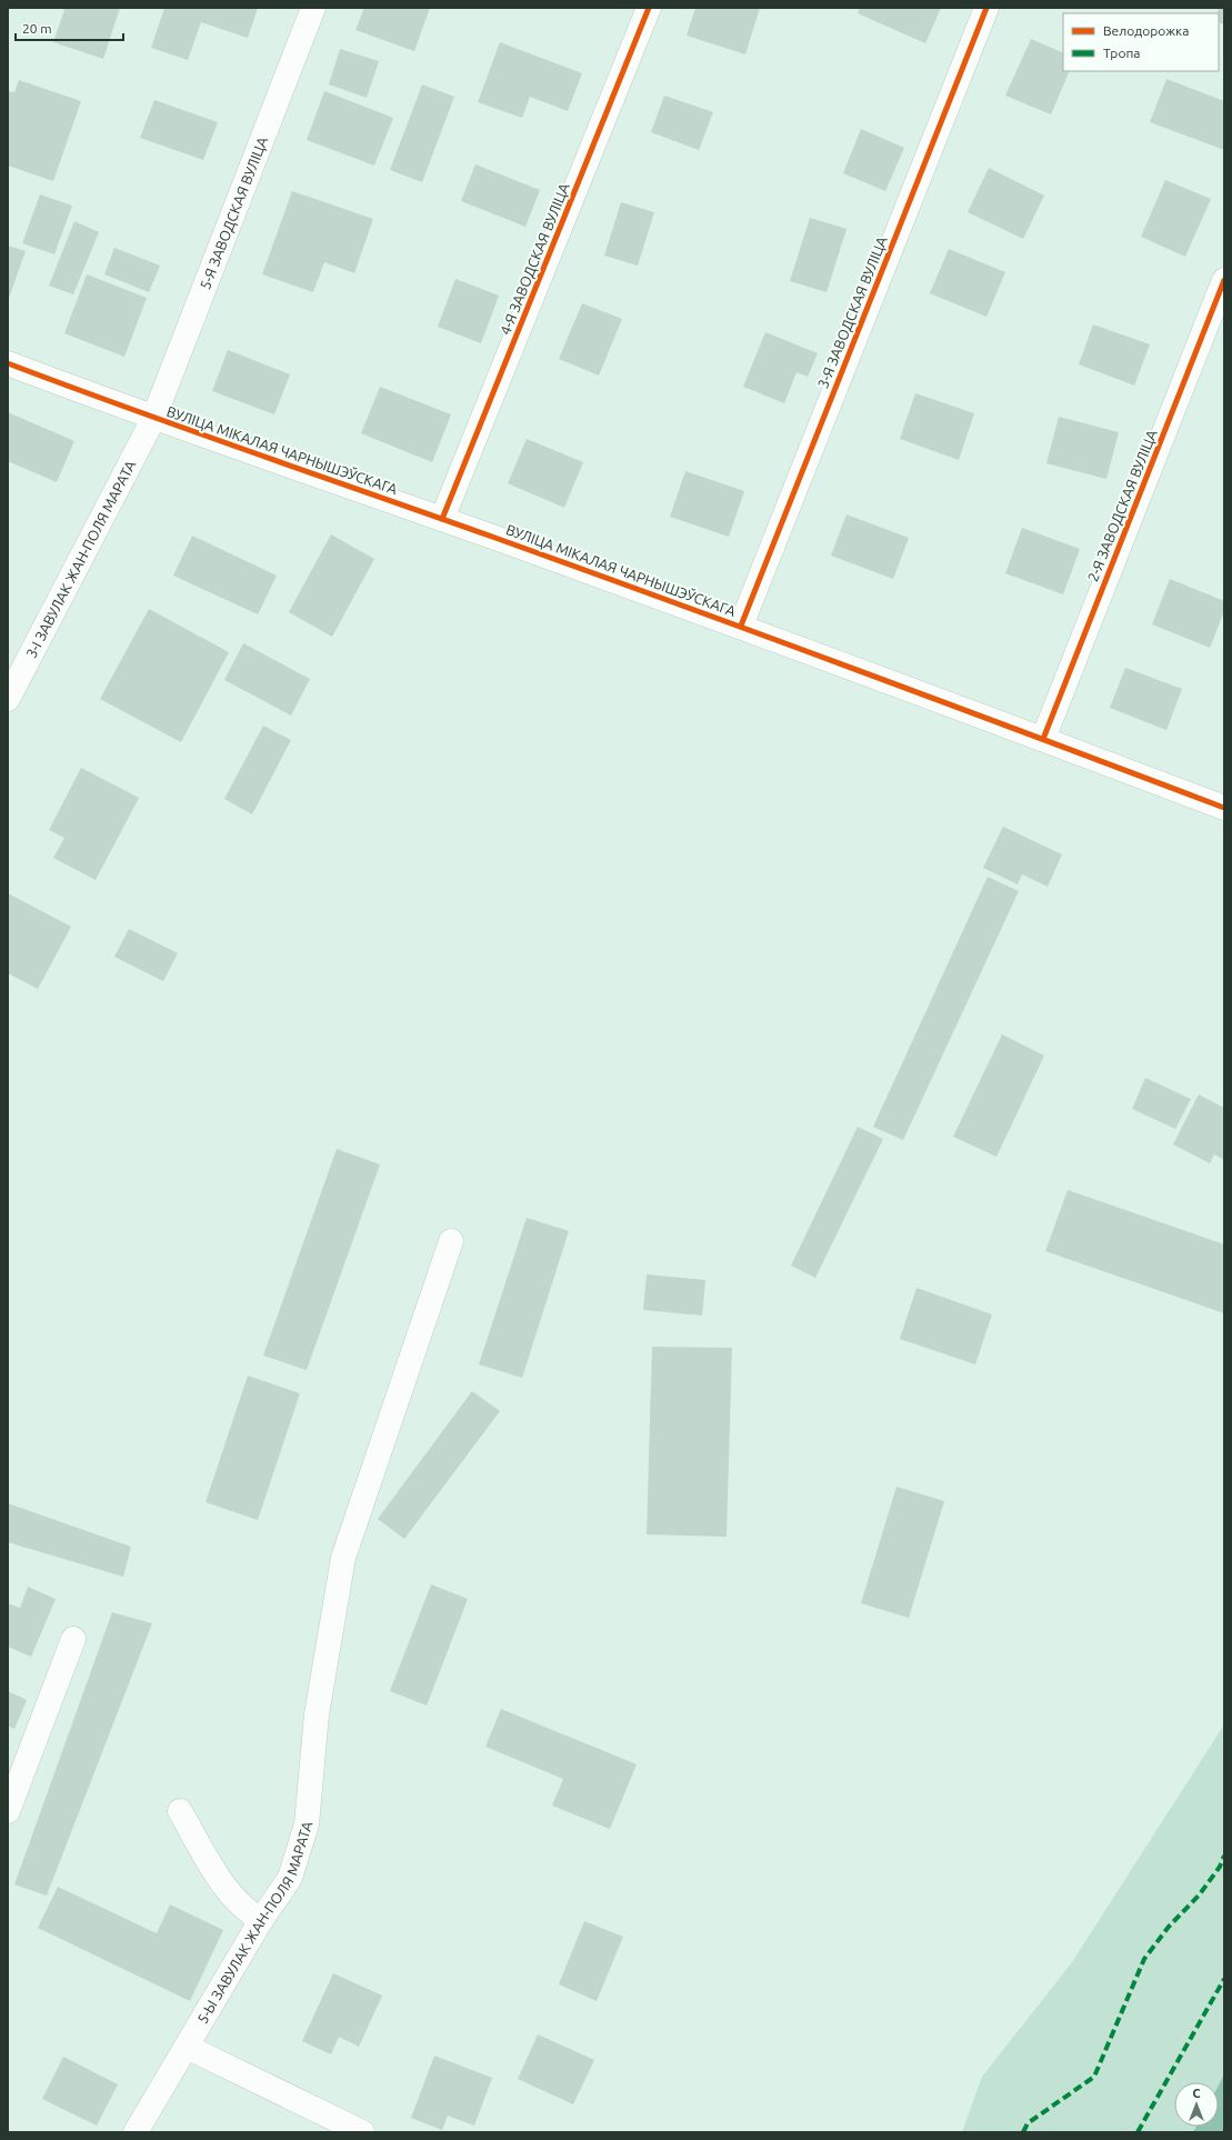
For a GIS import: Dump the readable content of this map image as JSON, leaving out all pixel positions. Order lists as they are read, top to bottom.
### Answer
{
  "streets": {
    "street": [
      "5-Я ЗАВОДСКАЯ ВУЛІЦА",
      "4-Я ЗАВОДСКАЯ ВУЛІЦА",
      "3-Я ЗАВОДСКАЯ ВУЛІЦА",
      "ВУЛІЦА МІКАЛАЯ ЧАРНЫШЭЎСКАГА",
      "2-Я ЗАВОДСКАЯ ВУЛІЦА",
      "3-І ЗАВУЛАК ЖАН-ПОЛЯ МАРАТА",
      "5-Ы ЗАВУЛАК ЖАН-ПОЛЯ МАРАТА"
    ]
  },
  "crossings": [
    ["5-Я ЗАВОДСКАЯ ВУЛІЦА", "ВУЛІЦА МІКАЛАЯ ЧАРНЫШЭЎСКАГА"],
    ["5-Я ЗАВОДСКАЯ ВУЛІЦА", "3-І ЗАВУЛАК ЖАН-ПОЛЯ МАРАТА"],
    ["4-Я ЗАВОДСКАЯ ВУЛІЦА", "ВУЛІЦА МІКАЛАЯ ЧАРНЫШЭЎСКАГА"],
    ["3-Я ЗАВОДСКАЯ ВУЛІЦА", "ВУЛІЦА МІКАЛАЯ ЧАРНЫШЭЎСКАГА"],
    ["ВУЛІЦА МІКАЛАЯ ЧАРНЫШЭЎСКАГА", "2-Я ЗАВОДСКАЯ ВУЛІЦА"],
    ["ВУЛІЦА МІКАЛАЯ ЧАРНЫШЭЎСКАГА", "3-І ЗАВУЛАК ЖАН-ПОЛЯ МАРАТА"]
  ],
  "legend": ["Велодорожка", "Тропа"],
  "scale_bar": "20 m",
  "north": "top"
}
